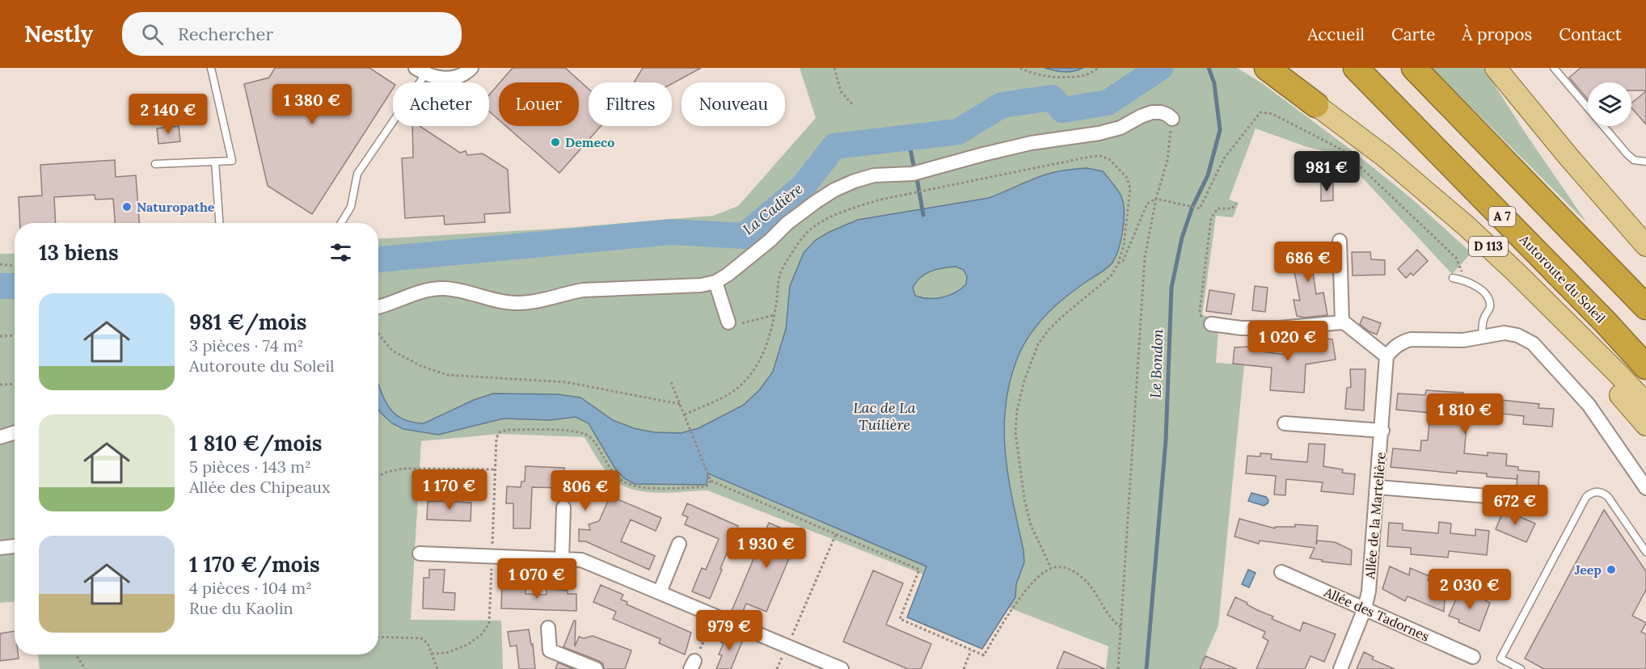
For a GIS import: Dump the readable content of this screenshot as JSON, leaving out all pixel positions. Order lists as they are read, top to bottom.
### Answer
{
  "streets": {
    "highway": ["A 7", "Autoroute du Soleil"],
    "main road": ["D 113"],
    "street": ["Allée de la Martelière", "Allée des Tadornes"]
  },
  "crossings": [
    ["Allée de la Martelière", "Allée des Tadornes"]
  ],
  "water": ["La Cadière", "Le Bondon", "Lac de La Tuilière"],
  "places": ["Demeco", "Naturopathe", "Jeep"],
  "page": {
    "header": "Nestly",
    "search": "Rechercher",
    "nav": [
      "Accueil",
      "Carte",
      "À propos",
      "Contact"
    ],
    "chip": [
      "Acheter",
      "Louer",
      "Filtres",
      "Nouveau"
    ],
    "price": [
      "1 380 €",
      "2 140 €",
      "981 €",
      "686 €",
      "1 020 €",
      "1 810 €",
      "1 170 €",
      "806 €",
      "672 €",
      "1 930 €",
      "1 070 €",
      "2 030 €",
      "979 €"
    ],
    "heading": "13 biens",
    "list": [
      {
        "name": "981 €/mois",
        "note": "3 pièces · 74 m² · Autoroute du Soleil"
      },
      {
        "name": "1 810 €/mois",
        "note": "5 pièces · 143 m² · Allée des Chipeaux"
      },
      {
        "name": "1 170 €/mois",
        "note": "4 pièces · 104 m² · Rue du Kaolin"
      }
    ]
  }
}
